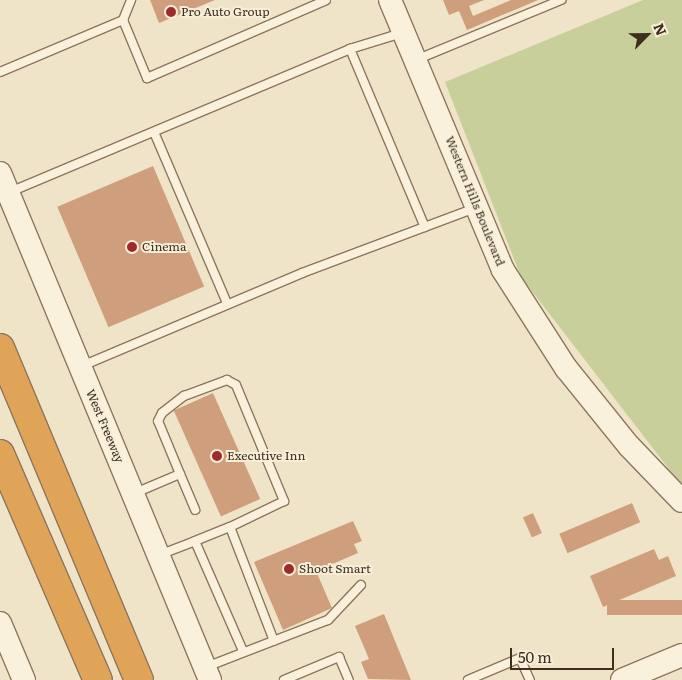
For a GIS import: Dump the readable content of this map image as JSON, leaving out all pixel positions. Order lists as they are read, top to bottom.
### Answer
{
  "streets": {
    "street": ["Western Hills Boulevard", "West Freeway"]
  },
  "places": [
    "Pro Auto Group",
    "Cinema",
    "Executive Inn",
    "Shoot Smart"
  ],
  "scale_bar": "50 m",
  "north": "top right"
}
